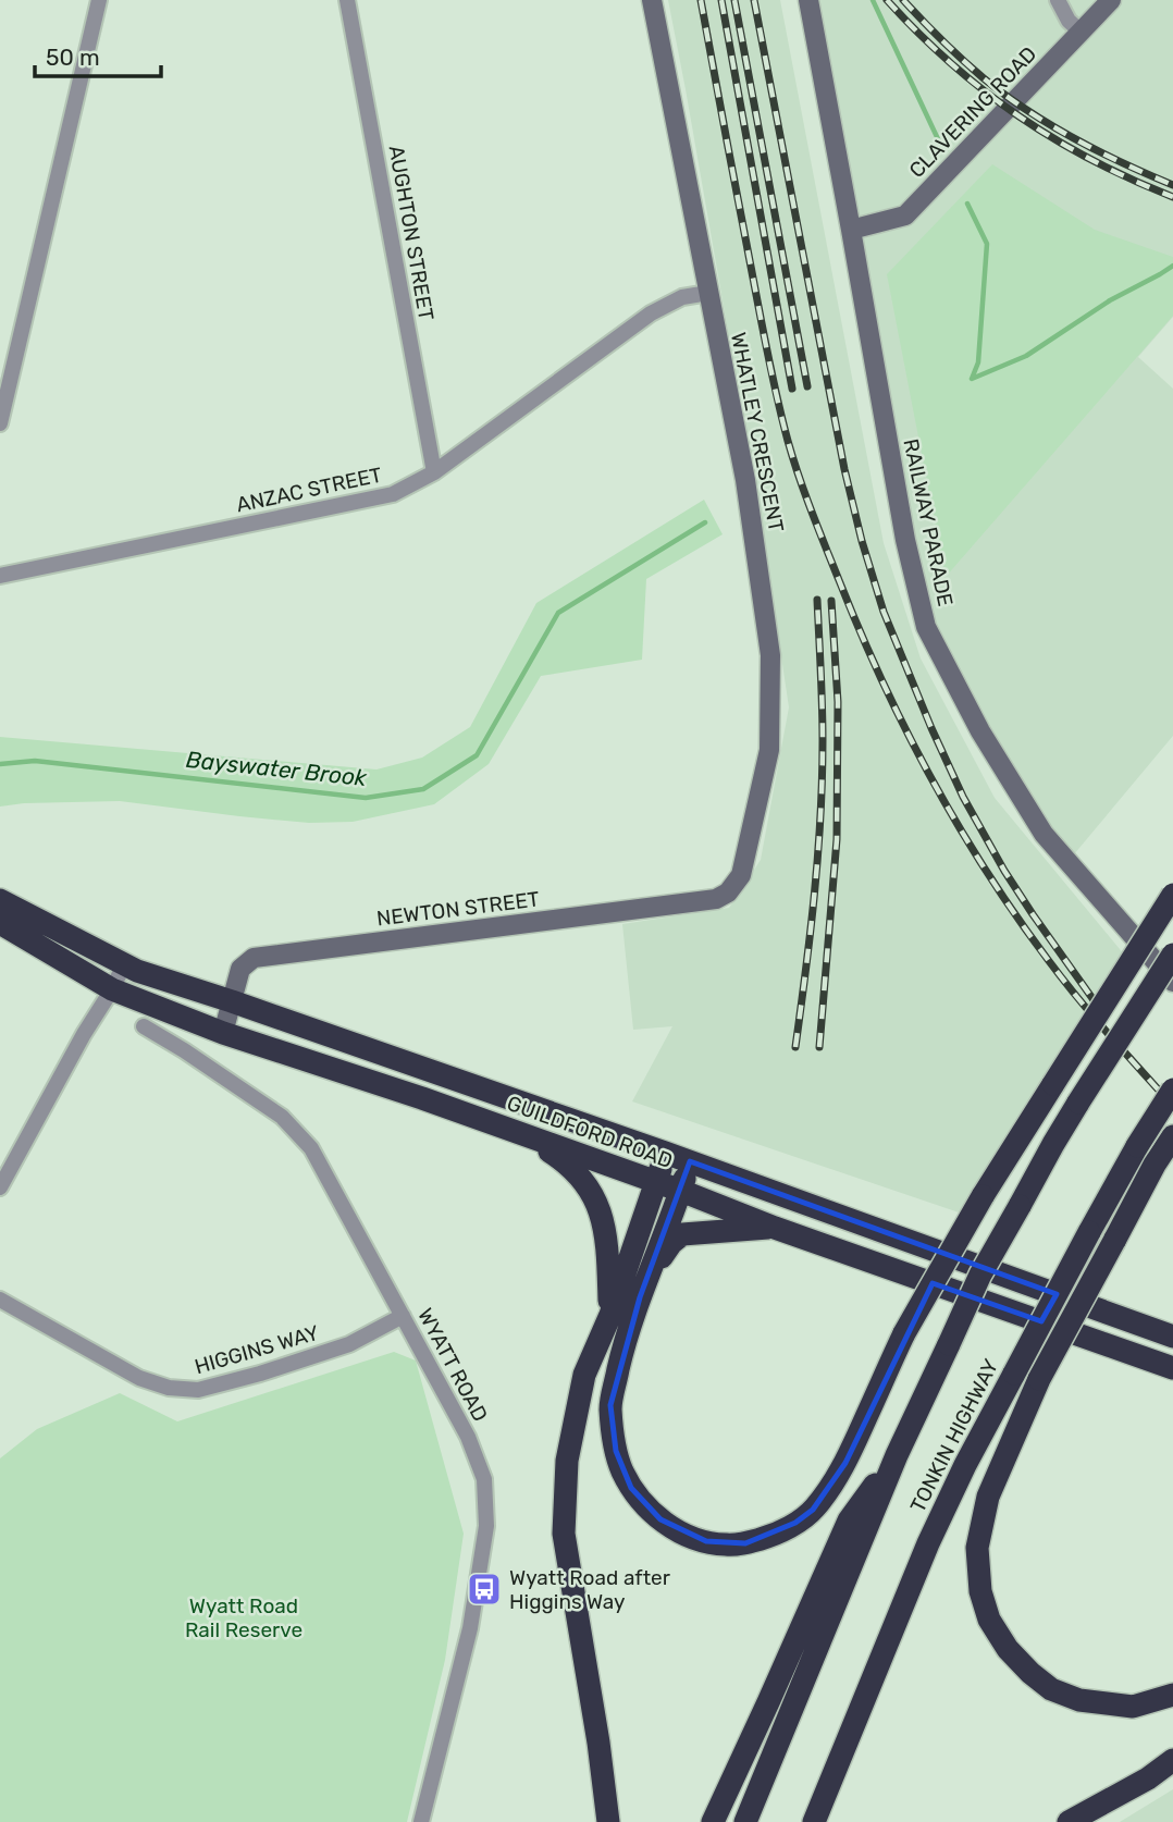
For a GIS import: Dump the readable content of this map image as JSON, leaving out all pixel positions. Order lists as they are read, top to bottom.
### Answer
{
  "streets": {
    "highway": ["GUILDFORD ROAD", "TONKIN HIGHWAY"],
    "street": [
      "CLAVERING ROAD",
      "AUGHTON STREET",
      "WHATLEY CRESCENT",
      "ANZAC STREET",
      "RAILWAY PARADE",
      "NEWTON STREET",
      "HIGGINS WAY",
      "WYATT ROAD"
    ]
  },
  "crossings": [
    ["CLAVERING ROAD", "RAILWAY PARADE"],
    ["AUGHTON STREET", "ANZAC STREET"],
    ["WHATLEY CRESCENT", "ANZAC STREET"],
    ["WHATLEY CRESCENT", "NEWTON STREET"],
    ["NEWTON STREET", "GUILDFORD ROAD"],
    ["HIGGINS WAY", "WYATT ROAD"]
  ],
  "water": ["Bayswater Brook"],
  "parks": ["Wyatt Road Rail Reserve"],
  "places": {
    "bus stop": ["Wyatt Road after Higgins Way"]
  },
  "scale_bar": "50 m"
}
